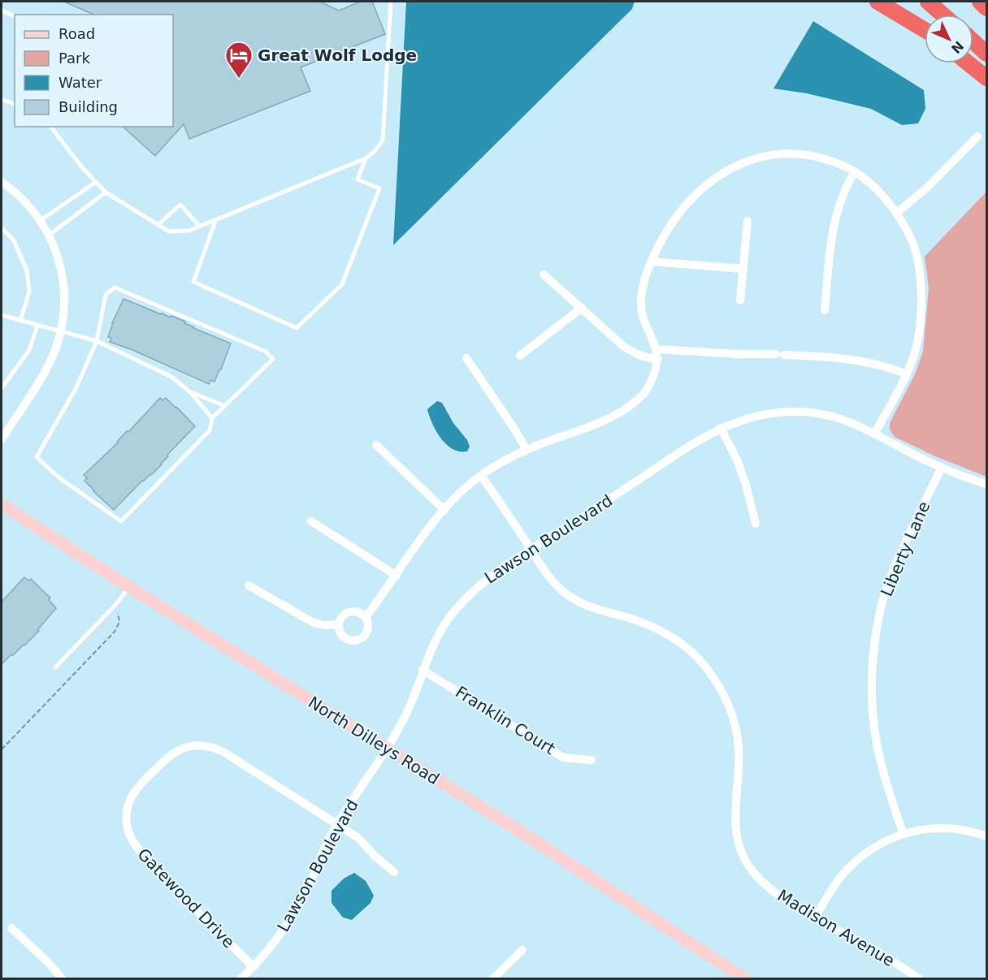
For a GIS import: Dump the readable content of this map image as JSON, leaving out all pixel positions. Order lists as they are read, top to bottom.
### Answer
{
  "streets": {
    "street": [
      "Lawson Boulevard",
      "Liberty Lane",
      "Franklin Court",
      "North Dilleys Road",
      "Gatewood Drive",
      "Madison Avenue"
    ]
  },
  "crossings": [
    ["Lawson Boulevard", "Liberty Lane"],
    ["Lawson Boulevard", "Franklin Court"],
    ["Lawson Boulevard", "North Dilleys Road"],
    ["Lawson Boulevard", "Gatewood Drive"],
    ["Lawson Boulevard", "Madison Avenue"]
  ],
  "places": {
    "hotel": ["Great Wolf Lodge"]
  },
  "legend": [
    "Road",
    "Park",
    "Water",
    "Building"
  ],
  "north": "bottom right"
}
